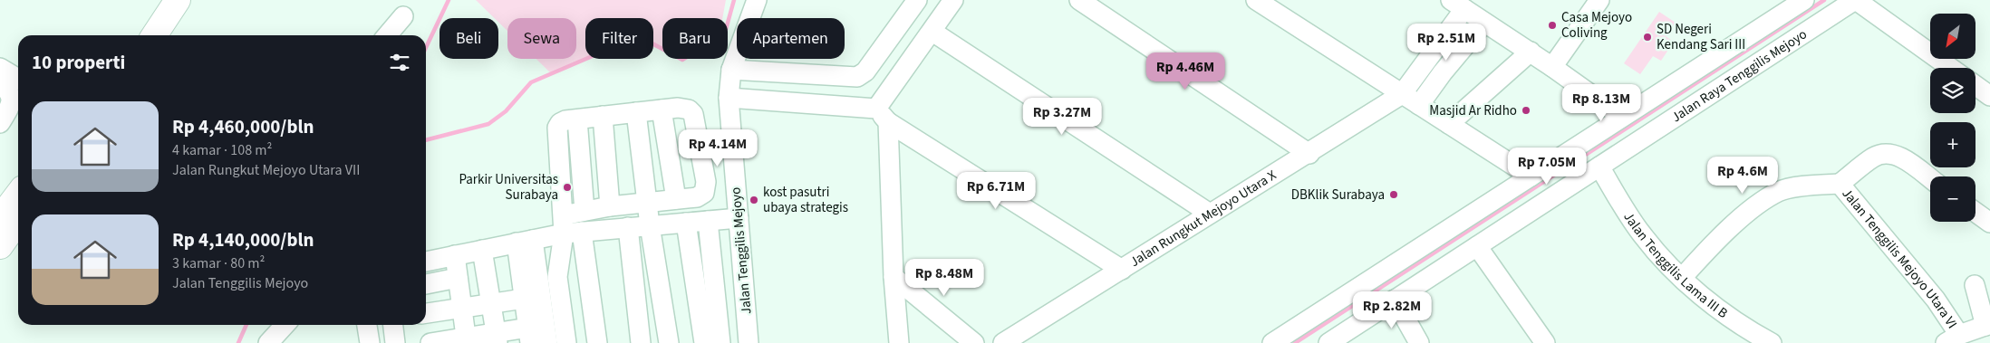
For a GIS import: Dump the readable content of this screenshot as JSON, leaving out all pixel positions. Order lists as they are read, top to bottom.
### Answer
{
  "streets": {
    "street": [
      "Jalan Raya Tenggilis Mejoyo",
      "Jalan Rungkut Mejoyo Utara X",
      "Jalan Tenggilis Mejoyo",
      "Jalan Tenggilis Mejoyo Utara VI",
      "Jalan Tenggilis Lama III B"
    ]
  },
  "crossings": [
    ["Jalan Raya Tenggilis Mejoyo", "Jalan Tenggilis Lama III B"]
  ],
  "places": [
    "Casa Mejoyo Coliving",
    "SD Negeri Kendang Sari III",
    "Masjid Ar Ridho",
    "Parkir Universitas Surabaya",
    "DBKlik Surabaya",
    "kost pasutri ubaya strategis"
  ],
  "north": "bottom left",
  "page": {
    "map_buttons": ["+", "−"],
    "chip": [
      "Beli",
      "Sewa",
      "Filter",
      "Baru",
      "Apartemen"
    ],
    "price": [
      "Rp 2.51M",
      "Rp 4.46M",
      "Rp 8.13M",
      "Rp 3.27M",
      "Rp 4.14M",
      "Rp 7.05M",
      "Rp 4.6M",
      "Rp 6.71M",
      "Rp 8.48M",
      "Rp 2.82M"
    ],
    "heading": "10 properti",
    "list": [
      {
        "name": "Rp 4,460,000/bln",
        "note": "4 kamar · 108 m² · Jalan Rungkut Mejoyo Utara VII"
      },
      {
        "name": "Rp 4,140,000/bln",
        "note": "3 kamar · 80 m² · Jalan Tenggilis Mejoyo"
      }
    ]
  }
}
